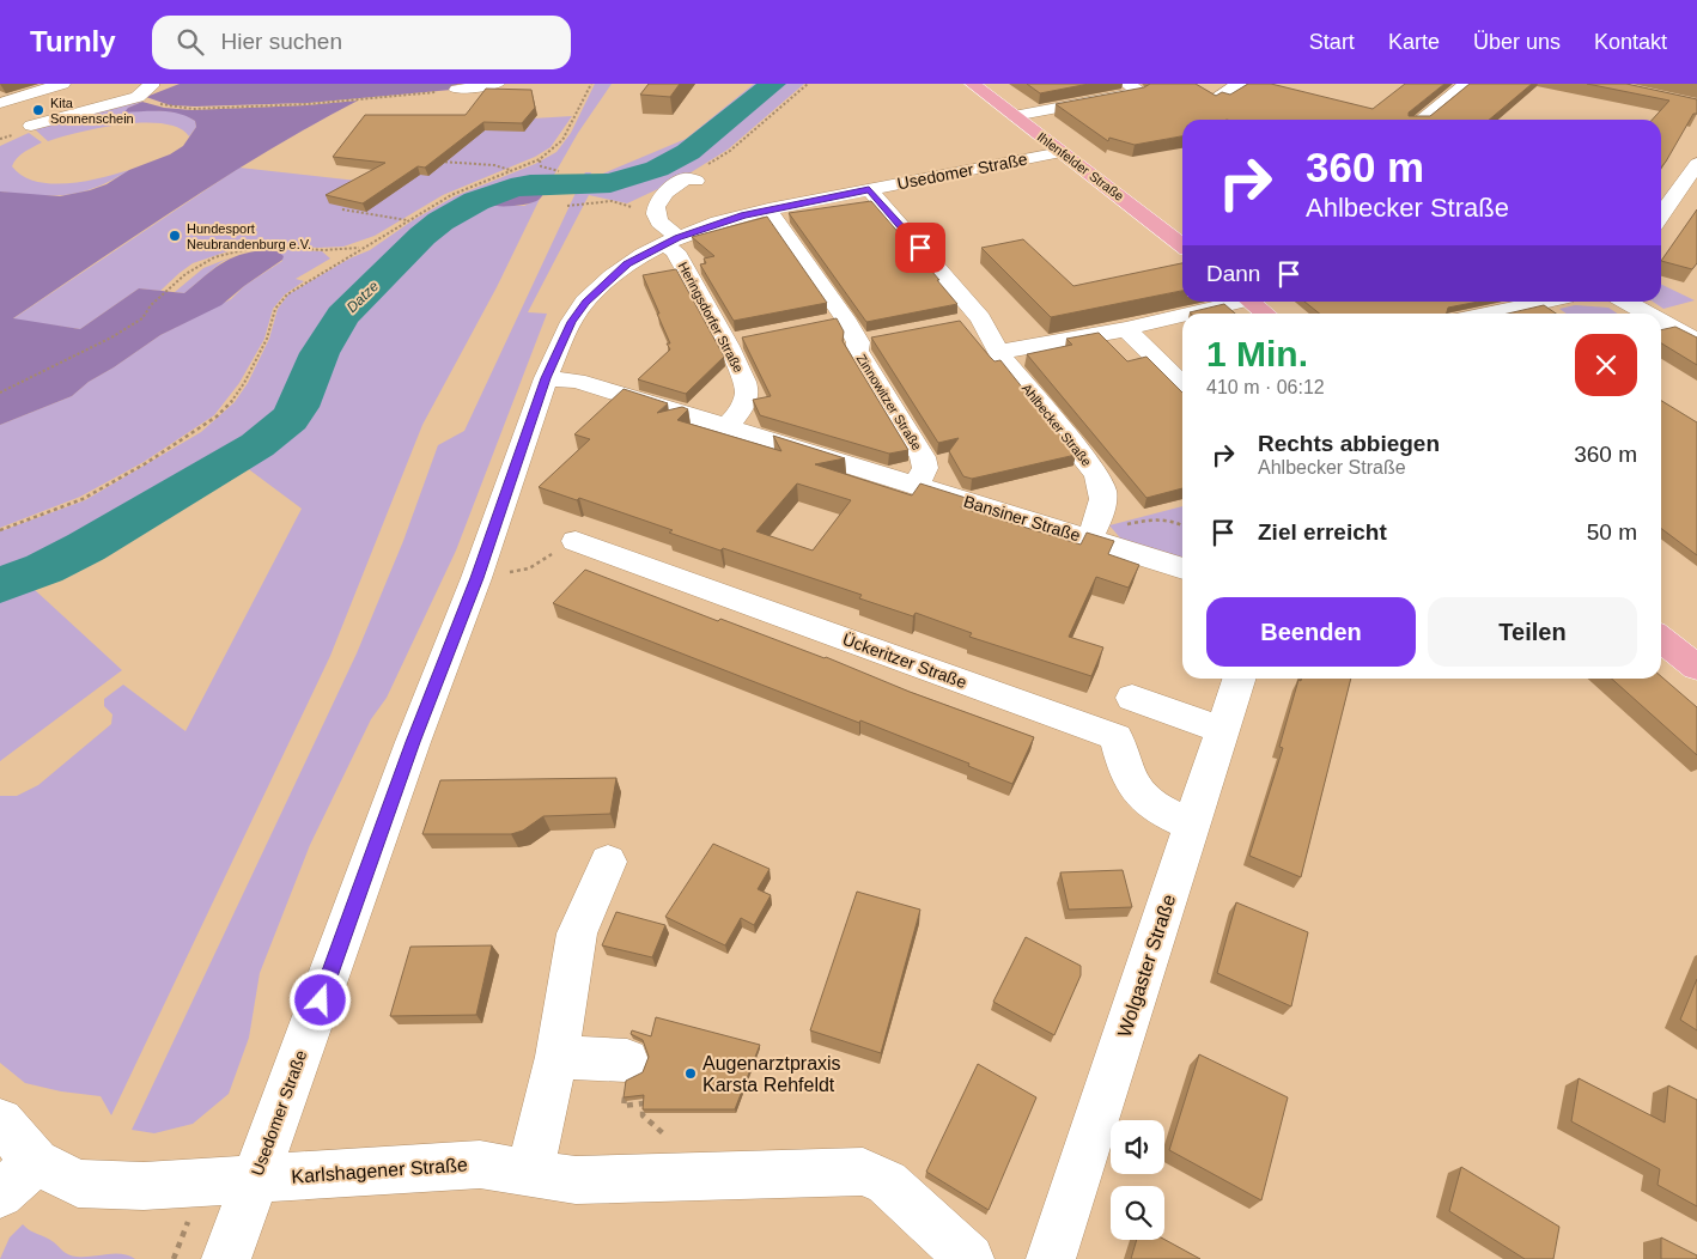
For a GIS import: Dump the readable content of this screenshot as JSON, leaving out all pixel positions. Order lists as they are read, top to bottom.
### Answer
{
  "streets": {
    "main road": ["Ihlenfelder Straße"],
    "street": [
      "Usedomer Straße",
      "Heringsdorfer Straße",
      "Zinnowitzer Straße",
      "Ahlbecker Straße",
      "Bansiner Straße",
      "Ückeritzer Straße",
      "Wolgaster Straße",
      "Karlshagener Straße"
    ]
  },
  "crossings": [
    ["Ihlenfelder Straße", "Usedomer Straße"],
    ["Usedomer Straße", "Heringsdorfer Straße"],
    ["Usedomer Straße", "Zinnowitzer Straße"],
    ["Usedomer Straße", "Ahlbecker Straße"],
    ["Usedomer Straße", "Bansiner Straße"],
    ["Usedomer Straße", "Karlshagener Straße"],
    ["Heringsdorfer Straße", "Bansiner Straße"],
    ["Zinnowitzer Straße", "Bansiner Straße"],
    ["Ahlbecker Straße", "Bansiner Straße"],
    ["Ückeritzer Straße", "Wolgaster Straße"]
  ],
  "water": ["Datze"],
  "places": ["Kita Sonnenschein", "Hundesport Neubrandenburg e.V.", "Augenarztpraxis Karsta Rehfeldt"],
  "page": {
    "header": "Turnly",
    "search": "Hier suchen",
    "nav": [
      "Start",
      "Karte",
      "Über uns",
      "Kontakt"
    ],
    "turn": ["360 m", "Ahlbecker Straße"],
    "then": "Dann",
    "heading": ["1 Min.", "410 m · 06:12"],
    "list": [
      {
        "name": "Rechts abbiegen",
        "note": "Ahlbecker Straße",
        "value": "360 m"
      },
      {
        "name": "Ziel erreicht",
        "value": "50 m"
      }
    ],
    "buttons": ["Beenden", "Teilen"]
  }
}
